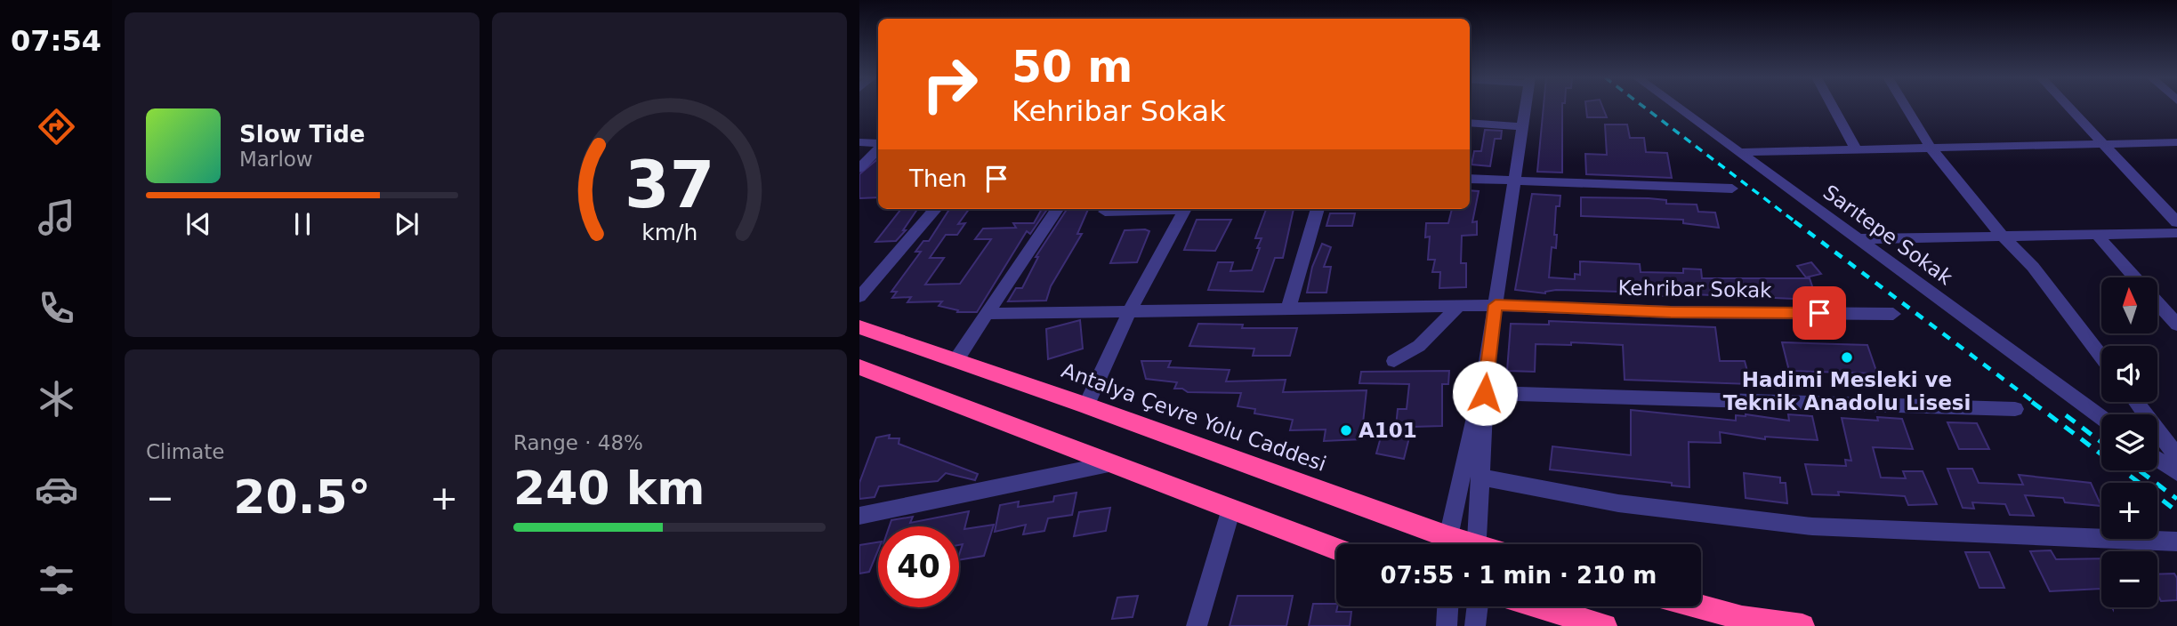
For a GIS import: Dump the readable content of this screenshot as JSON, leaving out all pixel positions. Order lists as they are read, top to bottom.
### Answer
{
  "streets": {
    "highway": ["Antalya Çevre Yolu Caddesi"],
    "street": ["Sarıtepe Sokak", "Kehribar Sokak"]
  },
  "places": ["Hadimi Mesleki ve Teknik Anadolu Lisesi", "A101"],
  "north": "top",
  "page": {
    "tabs": "07:54",
    "turn": ["50 m", "Kehribar Sokak"],
    "song": ["Slow Tide", "Marlow"],
    "then": "Then",
    "map_buttons": ["+", "−"],
    "tile": [
      "Climate",
      ["Range · 48%", "240 km"]
    ],
    "heat": ["−", "20.5°", "+"],
    "limit": "40",
    "trip": "07:55 · 1 min · 210 m",
    "gauge": ["37", "km/h"]
  }
}
